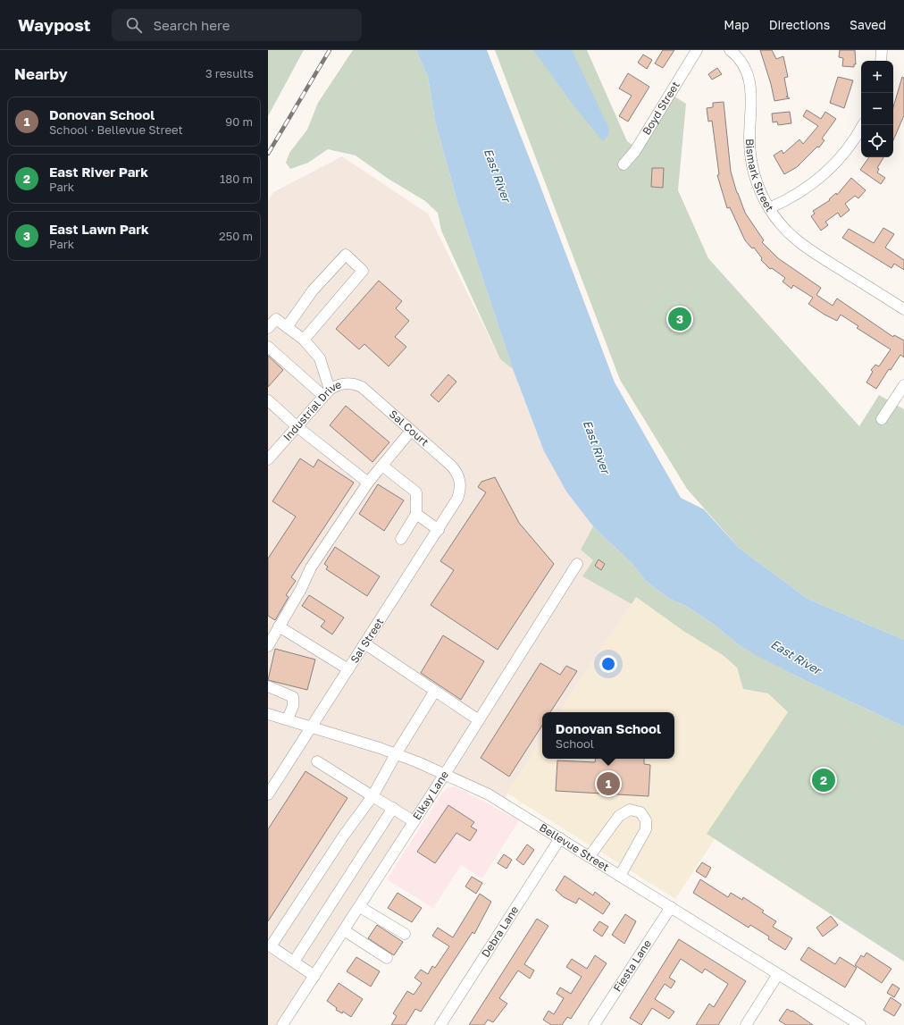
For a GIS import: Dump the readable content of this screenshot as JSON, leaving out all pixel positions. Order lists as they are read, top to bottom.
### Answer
{
  "streets": {
    "street": [
      "Boyd Street",
      "Bismark Street",
      "Industrial Drive",
      "Sal Court",
      "Sal Street",
      "Elkay Lane",
      "Bellevue Street",
      "Debra Lane",
      "Fiesta Lane"
    ]
  },
  "crossings": [
    ["Industrial Drive", "Sal Court"],
    ["Sal Court", "Sal Street"],
    ["Sal Street", "Bellevue Street"],
    ["Elkay Lane", "Bellevue Street"],
    ["Bellevue Street", "Debra Lane"],
    ["Bellevue Street", "Fiesta Lane"]
  ],
  "water": ["East River"],
  "page": {
    "header": "Waypost",
    "search": "Search here",
    "nav": ["Map", "Directions", "Saved"],
    "heading": ["Nearby", "3 results"],
    "map_buttons": ["+", "−"],
    "list": [
      {
        "mark": "1",
        "name": "Donovan School",
        "note": "School · Bellevue Street",
        "value": "90 m"
      },
      {
        "mark": "2",
        "name": "East River Park",
        "note": "Park",
        "value": "180 m"
      },
      {
        "mark": "3",
        "name": "East Lawn Park",
        "note": "Park",
        "value": "250 m"
      }
    ],
    "pins": ["3", "2", "1"],
    "popup": ["Donovan School", "School"]
  }
}
